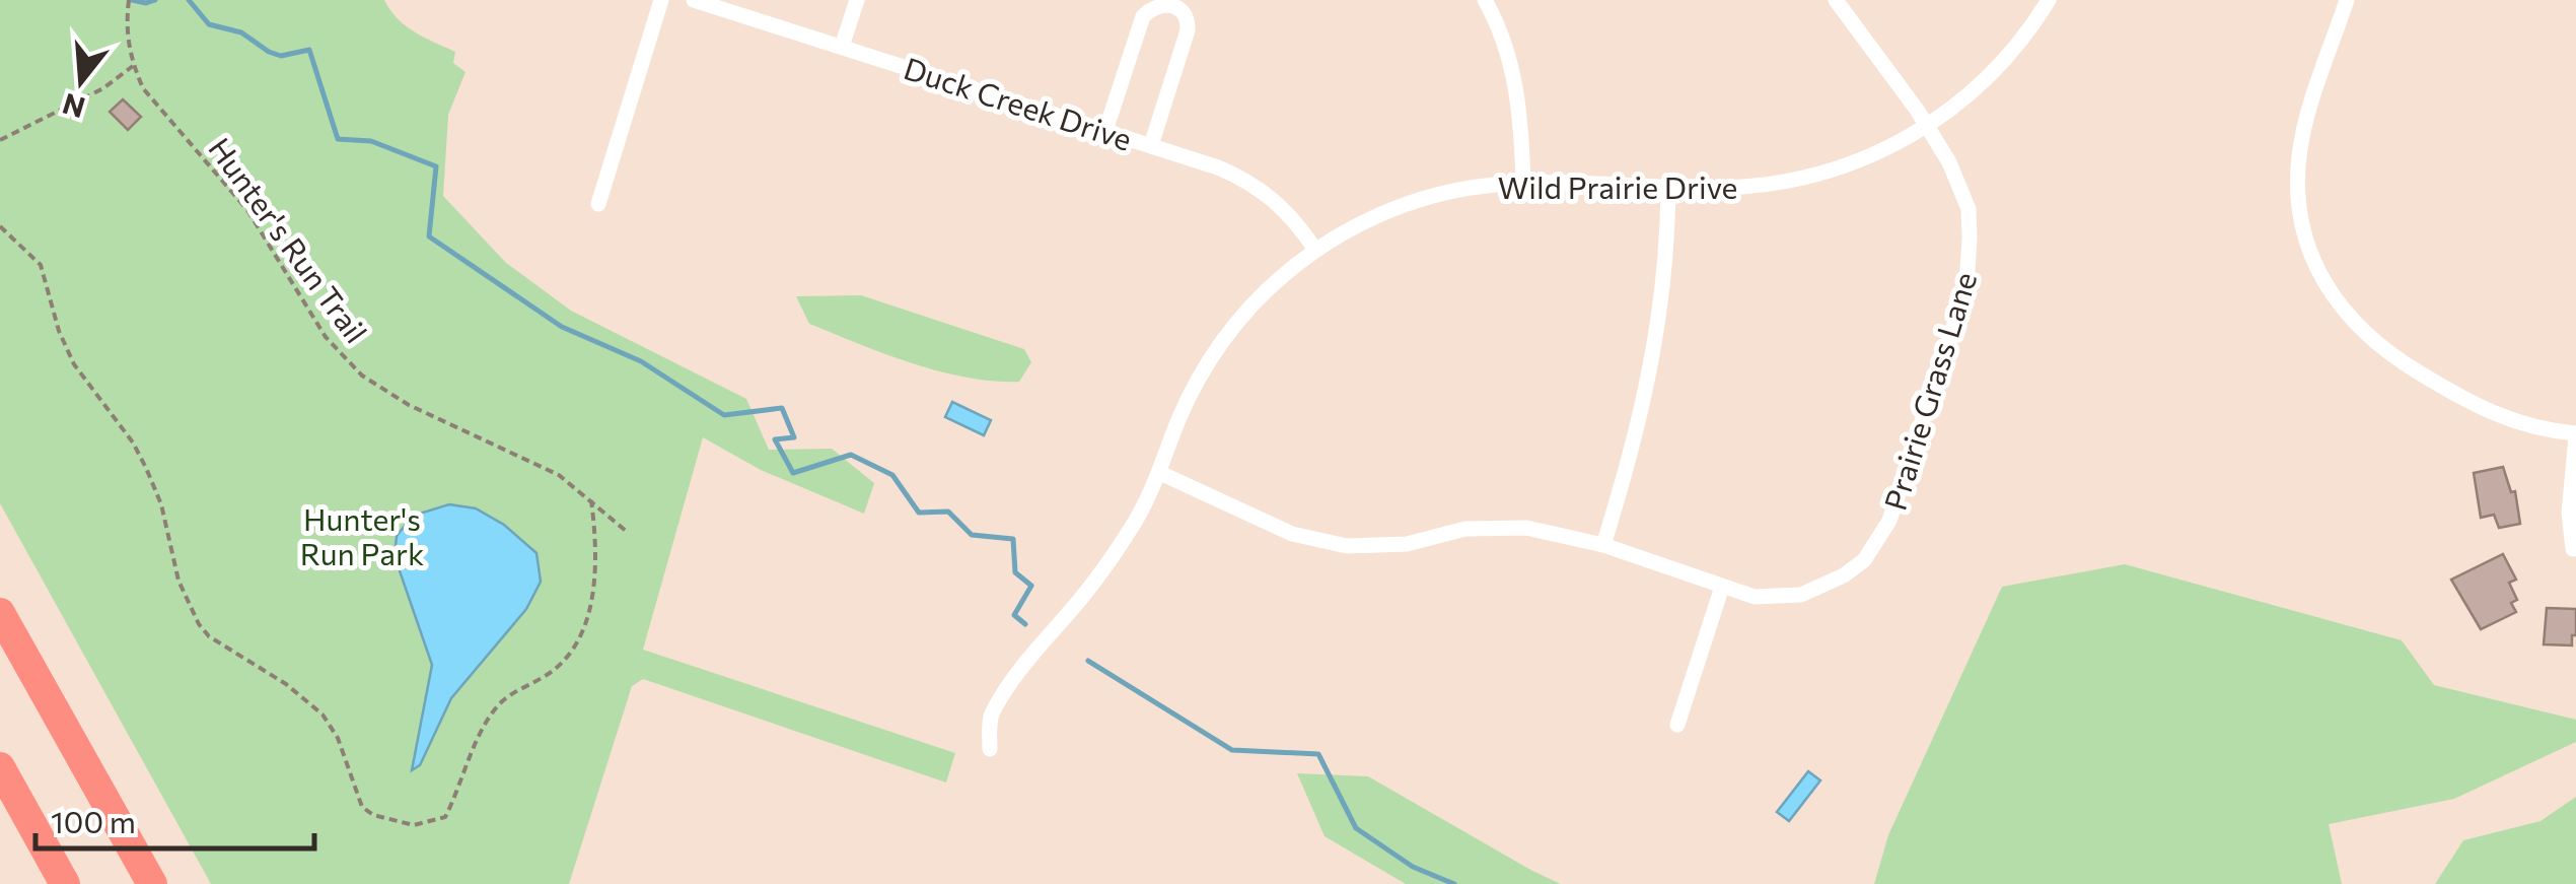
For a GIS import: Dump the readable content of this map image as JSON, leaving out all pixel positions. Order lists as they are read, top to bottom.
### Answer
{
  "streets": {
    "street": ["Duck Creek Drive", "Wild Prairie Drive", "Prairie Grass Lane"],
    "path": ["Hunter's Run Trail"]
  },
  "crossings": [
    ["Duck Creek Drive", "Wild Prairie Drive"],
    ["Wild Prairie Drive", "Prairie Grass Lane"]
  ],
  "parks": ["Hunter's Run Park"],
  "scale_bar": "100 m",
  "north": "bottom"
}
